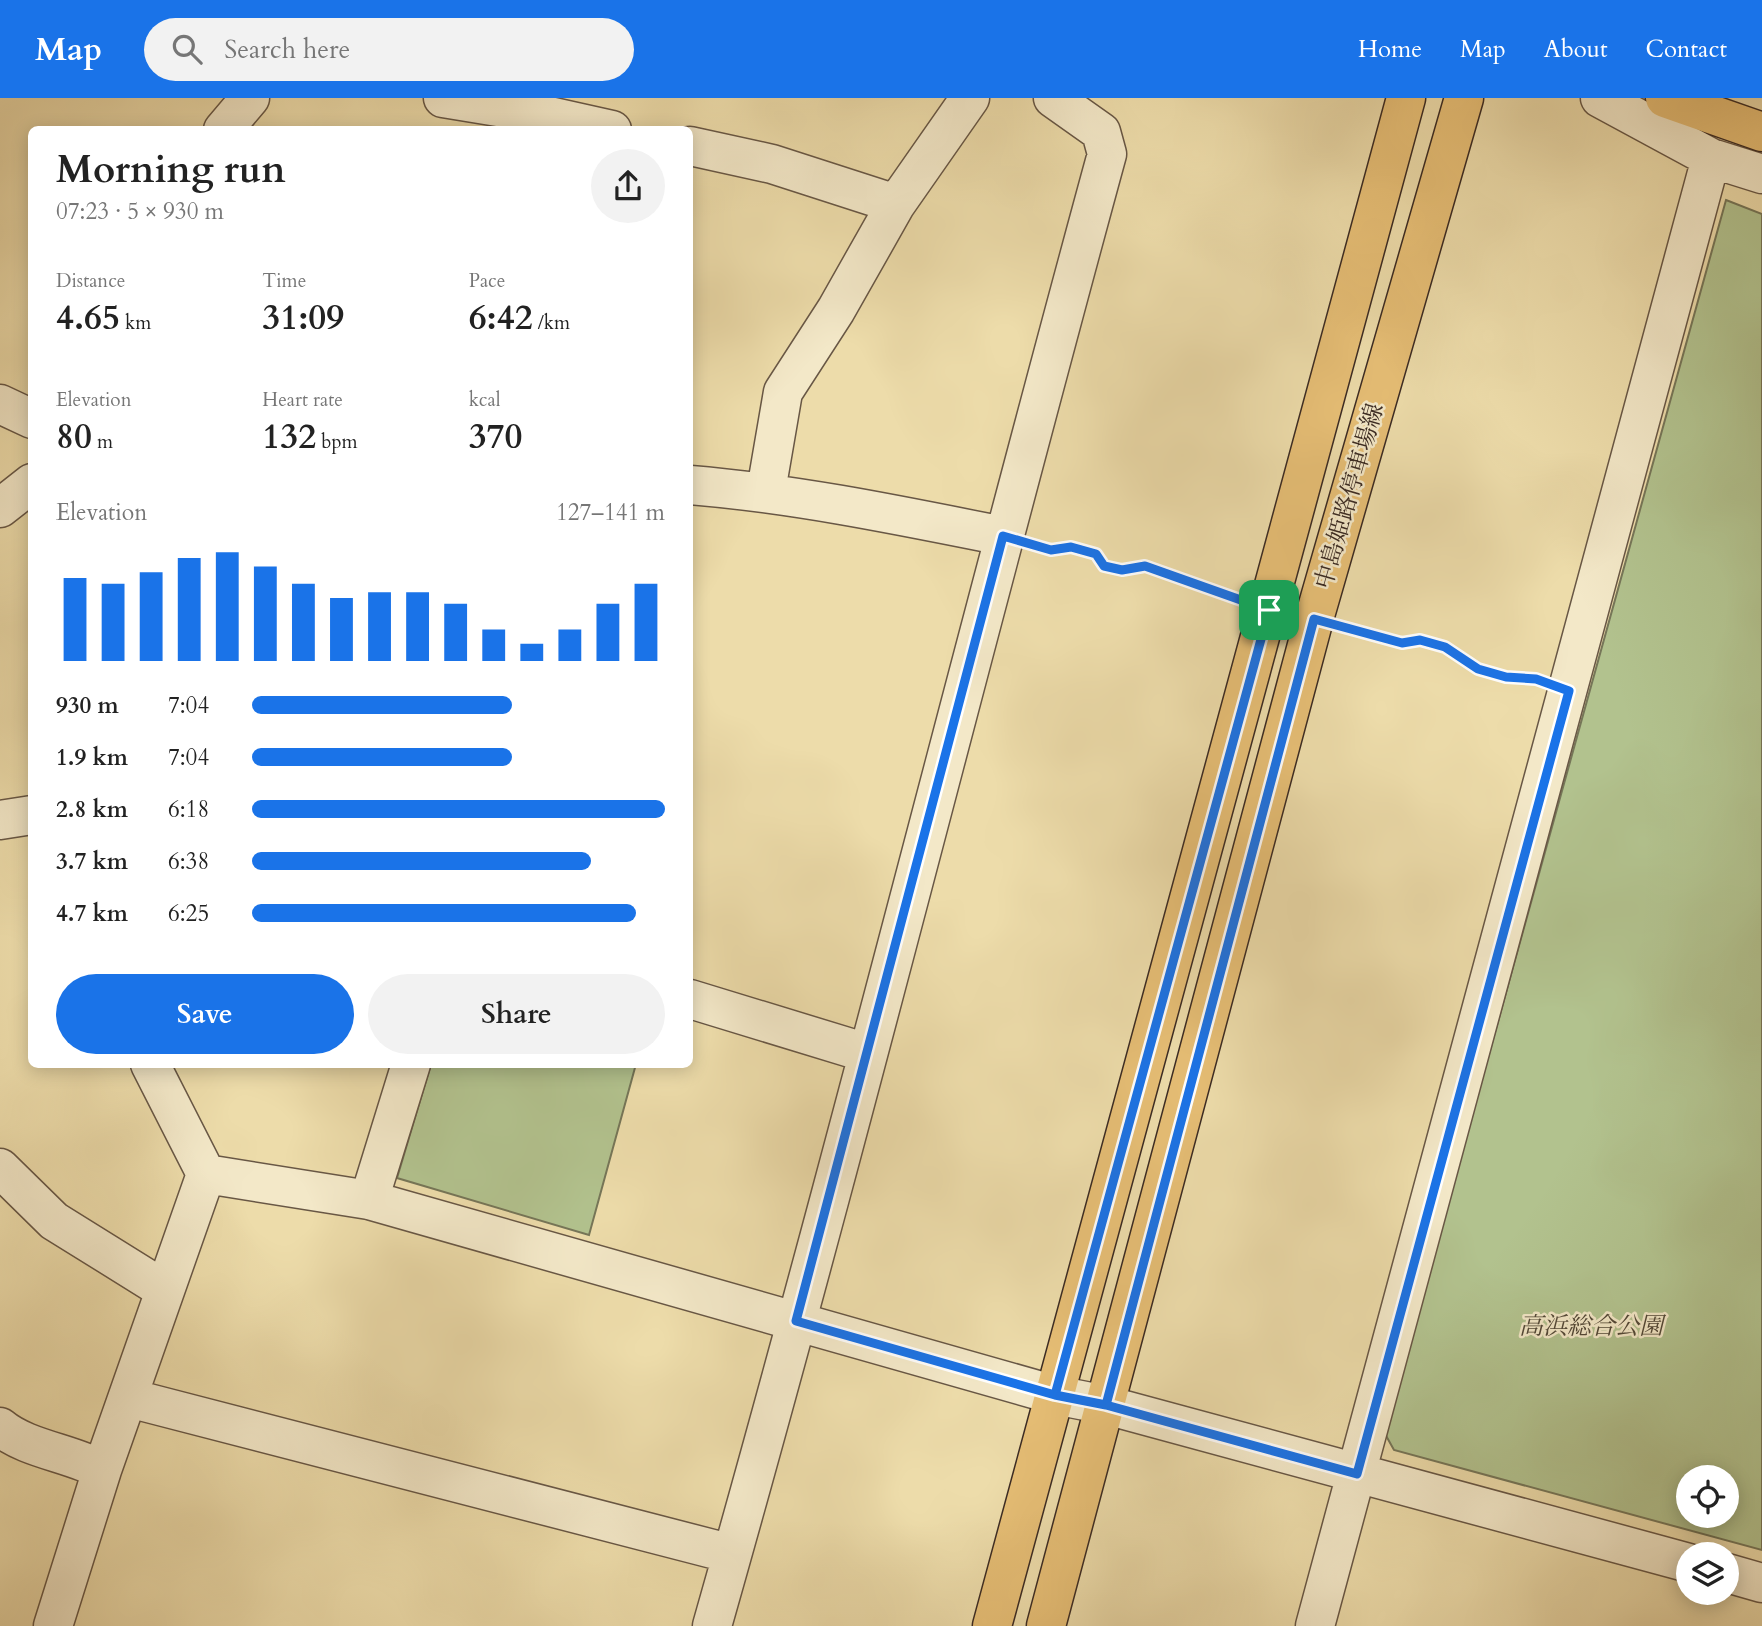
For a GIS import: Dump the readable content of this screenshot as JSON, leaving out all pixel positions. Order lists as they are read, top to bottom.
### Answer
{
  "streets": {
    "main road": ["中島姫路停車場線"]
  },
  "parks": ["高浜総合公園"],
  "page": {
    "header": "Map",
    "search": "Search here",
    "nav": [
      "Home",
      "Map",
      "About",
      "Contact"
    ],
    "heading": ["Morning run", "07:23 · 5 × 930 m"],
    "stats": [
      ["Distance", "4.65 km"],
      ["Time", "31:09"],
      ["Pace", "6:42 /km"],
      ["Elevation", "80 m"],
      ["Heart rate", "132 bpm"],
      ["kcal", "370"]
    ],
    "chart": ["Elevation", "127–141 m"],
    "list": [
      {
        "name": "930 m",
        "note": "7:04"
      },
      {
        "name": "1.9 km",
        "note": "7:04"
      },
      {
        "name": "2.8 km",
        "note": "6:18"
      },
      {
        "name": "3.7 km",
        "note": "6:38"
      },
      {
        "name": "4.7 km",
        "note": "6:25"
      }
    ],
    "buttons": ["Save", "Share"]
  }
}
